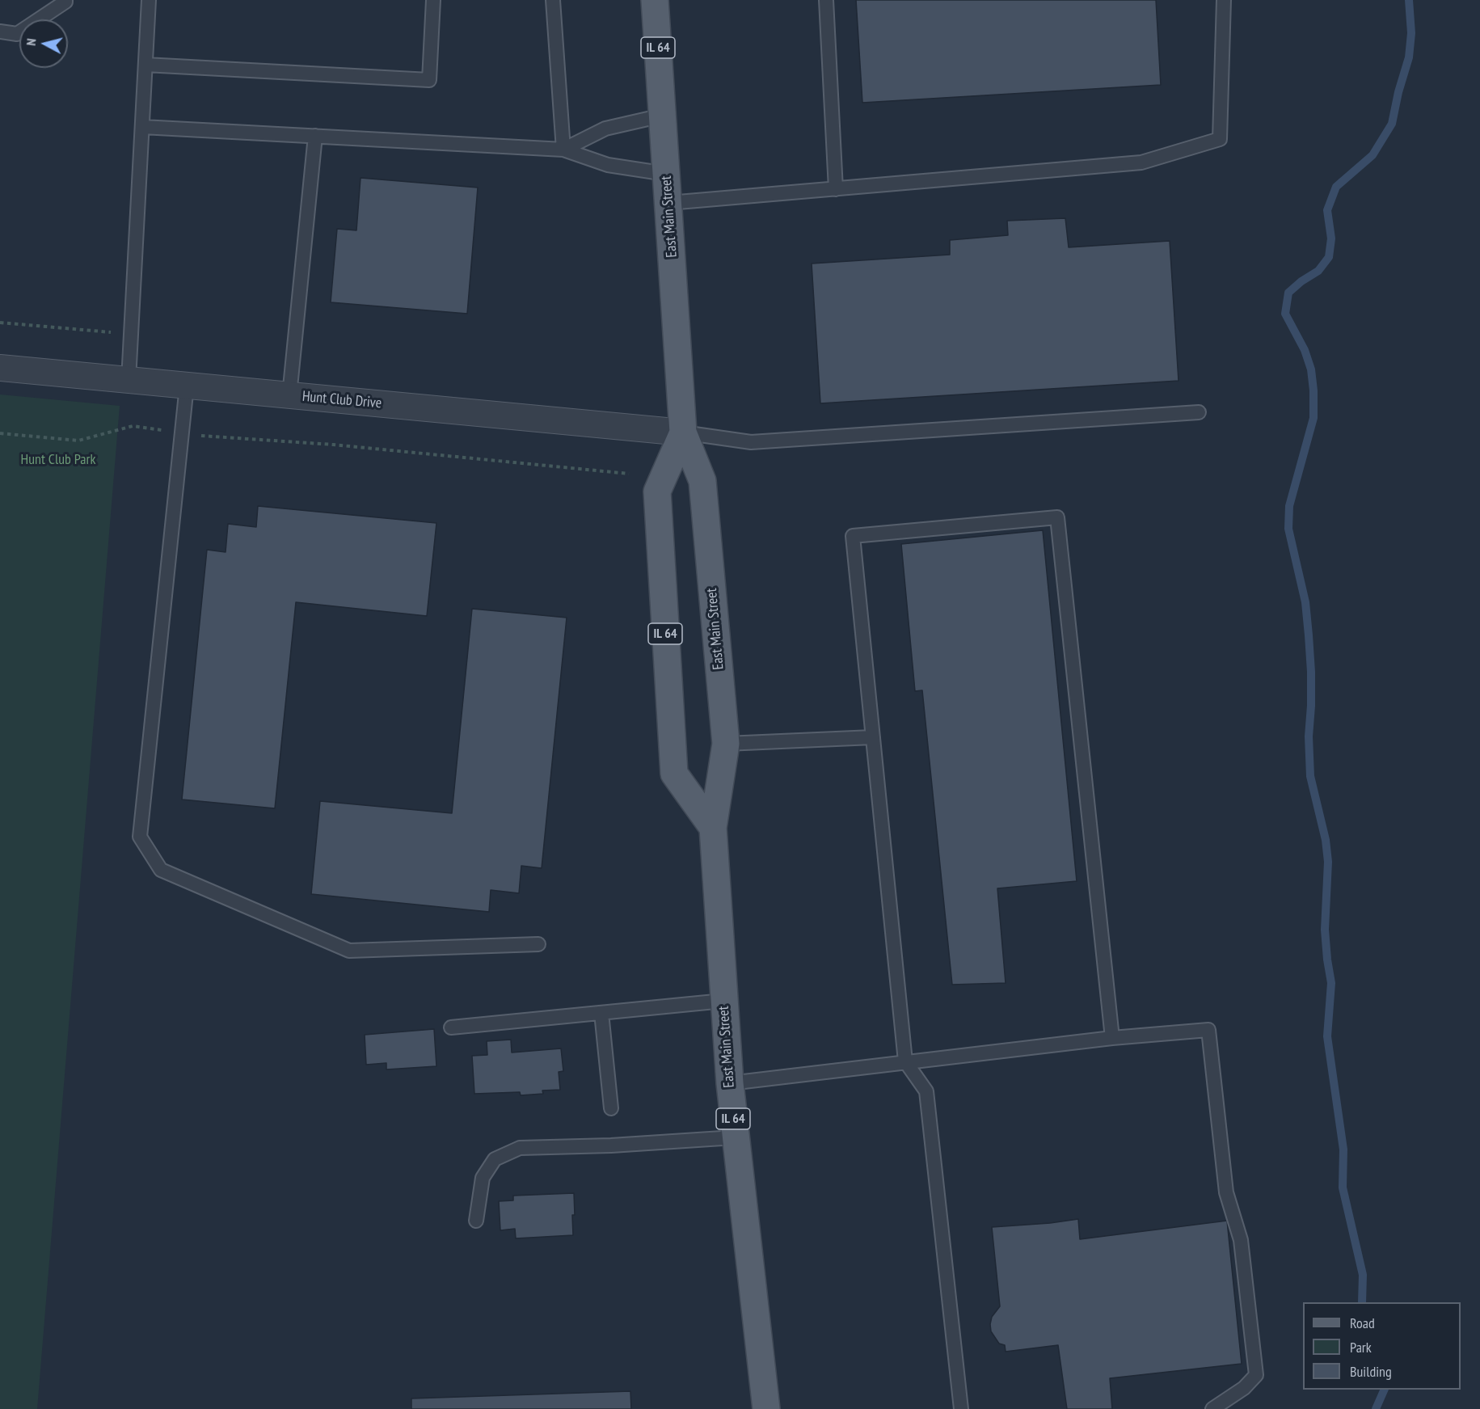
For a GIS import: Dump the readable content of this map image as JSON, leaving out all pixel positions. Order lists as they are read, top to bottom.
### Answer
{
  "streets": {
    "main road": ["IL 64", "East Main Street"],
    "street": ["Hunt Club Drive"]
  },
  "crossings": [
    ["East Main Street", "Hunt Club Drive"]
  ],
  "parks": ["Hunt Club Park"],
  "legend": ["Road", "Park", "Building"],
  "north": "left"
}
